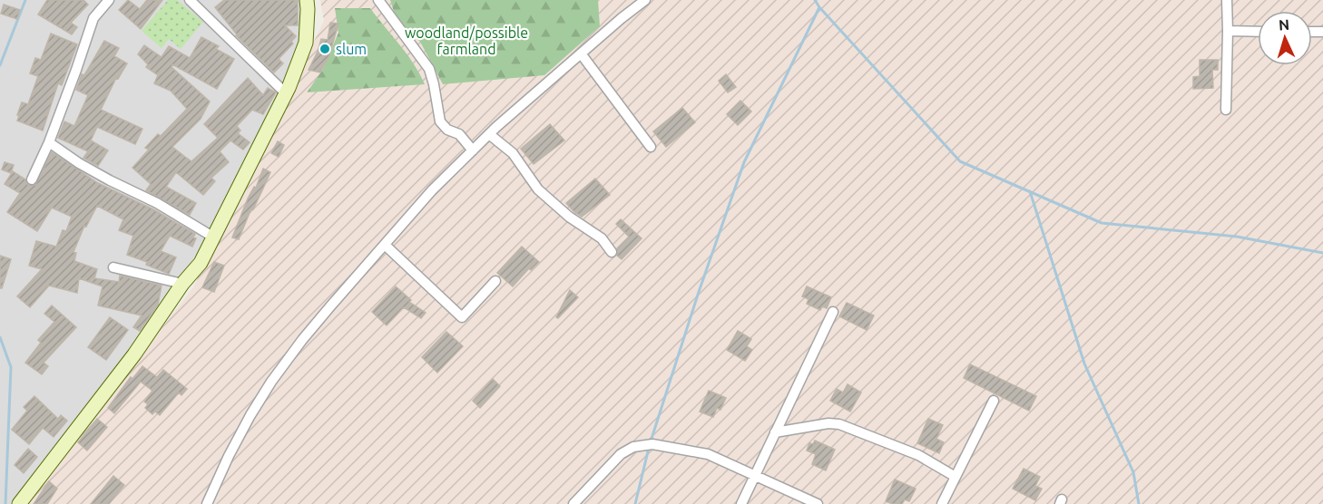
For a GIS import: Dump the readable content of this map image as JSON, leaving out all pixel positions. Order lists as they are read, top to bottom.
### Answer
{
  "parks": ["woodland/possible farmland"],
  "places": ["slum"],
  "north": "top"
}
